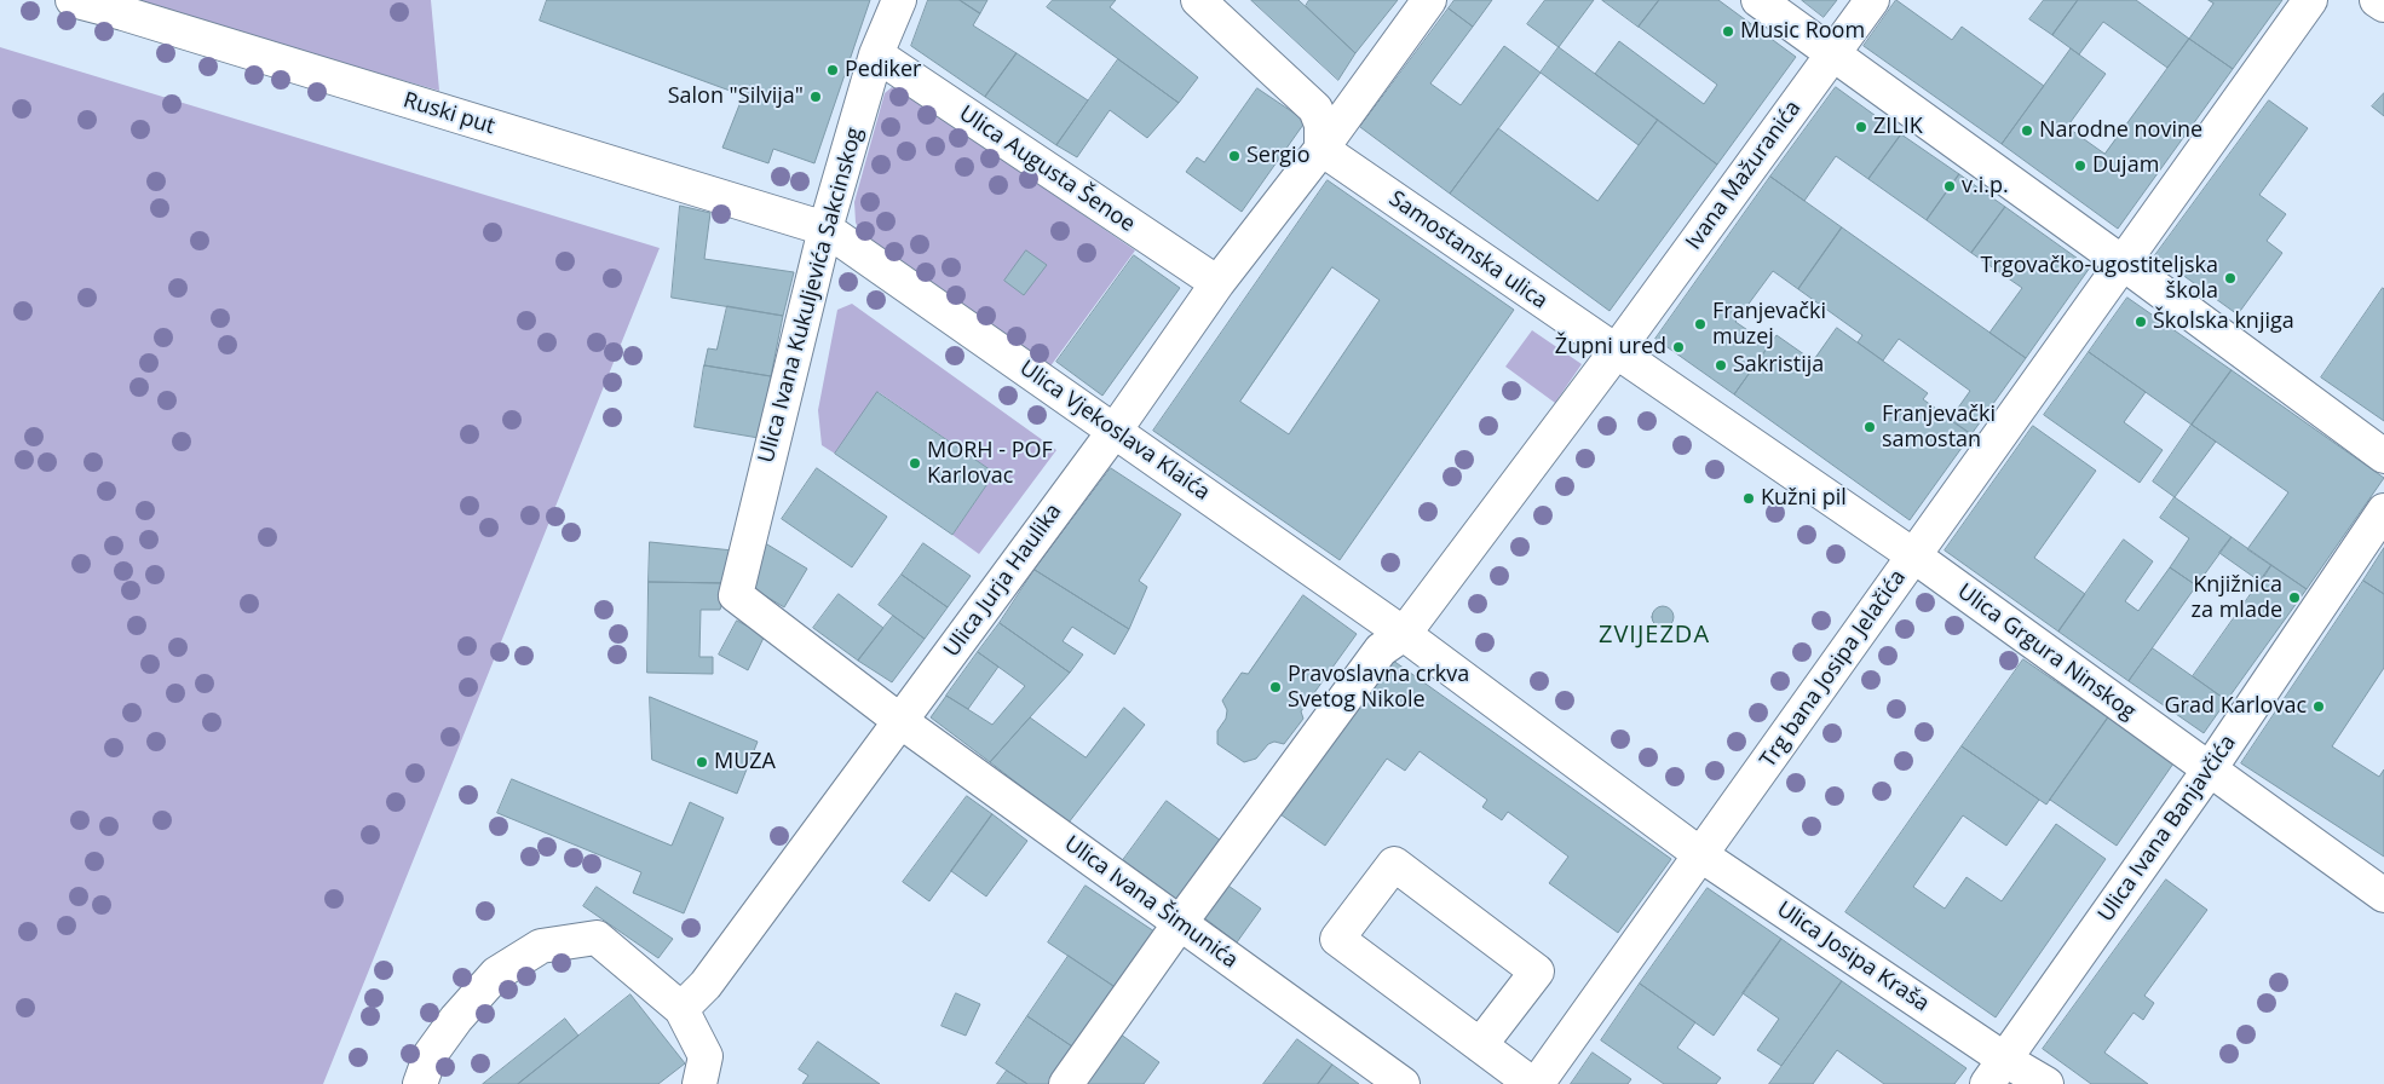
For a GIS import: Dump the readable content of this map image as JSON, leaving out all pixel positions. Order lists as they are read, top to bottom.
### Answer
{
  "streets": {
    "street": [
      "Ruski put",
      "Ulica Augusta Šenoe",
      "Ivana Mažuranića",
      "Samostanska ulica",
      "Ulica Ivana Kukuljevića Sakcinskog",
      "Ulica Vjekoslava Klaića",
      "Ulica Jurja Haulika",
      "Ulica Grgura Ninskog",
      "Trg bana Josipa Jelačića",
      "Ulica Ivana Banjavčića",
      "Ulica Ivana Šimunića",
      "Ulica Josipa Kraša"
    ]
  },
  "crossings": [
    ["Ruski put", "Ulica Ivana Kukuljevića Sakcinskog"],
    ["Ruski put", "Ulica Vjekoslava Klaića"],
    ["Ulica Augusta Šenoe", "Ulica Ivana Kukuljevića Sakcinskog"],
    ["Ulica Augusta Šenoe", "Ulica Jurja Haulika"],
    ["Ivana Mažuranića", "Samostanska ulica"],
    ["Ivana Mažuranića", "Trg bana Josipa Jelačića"],
    ["Samostanska ulica", "Ulica Jurja Haulika"],
    ["Samostanska ulica", "Trg bana Josipa Jelačića"],
    ["Ulica Ivana Kukuljevića Sakcinskog", "Ulica Vjekoslava Klaića"],
    ["Ulica Ivana Kukuljevića Sakcinskog", "Ulica Ivana Šimunića"],
    ["Ulica Vjekoslava Klaića", "Ulica Jurja Haulika"],
    ["Ulica Jurja Haulika", "Ulica Ivana Šimunića"],
    ["Ulica Grgura Ninskog", "Trg bana Josipa Jelačića"],
    ["Ulica Grgura Ninskog", "Ulica Ivana Banjavčića"],
    ["Trg bana Josipa Jelačića", "Ulica Josipa Kraša"],
    ["Ulica Ivana Banjavčića", "Ulica Josipa Kraša"]
  ],
  "districts": ["ZVIJEZDA"],
  "places": [
    "Music Room",
    "Pediker",
    "Salon \"Silvija\"",
    "ZILIK",
    "Narodne novine",
    "Sergio",
    "Dujam",
    "v.i.p.",
    "Trgovačko-ugostiteljska škola",
    "Školska knjiga",
    "Franjevački muzej",
    "Župni ured",
    "Sakristija",
    "Franjevački samostan",
    "MORH - POF Karlovac",
    "Kužni pil",
    "Knjižnica za mlade",
    "Pravoslavna crkva Svetog Nikole",
    "Grad Karlovac",
    "MUZA"
  ]
}
